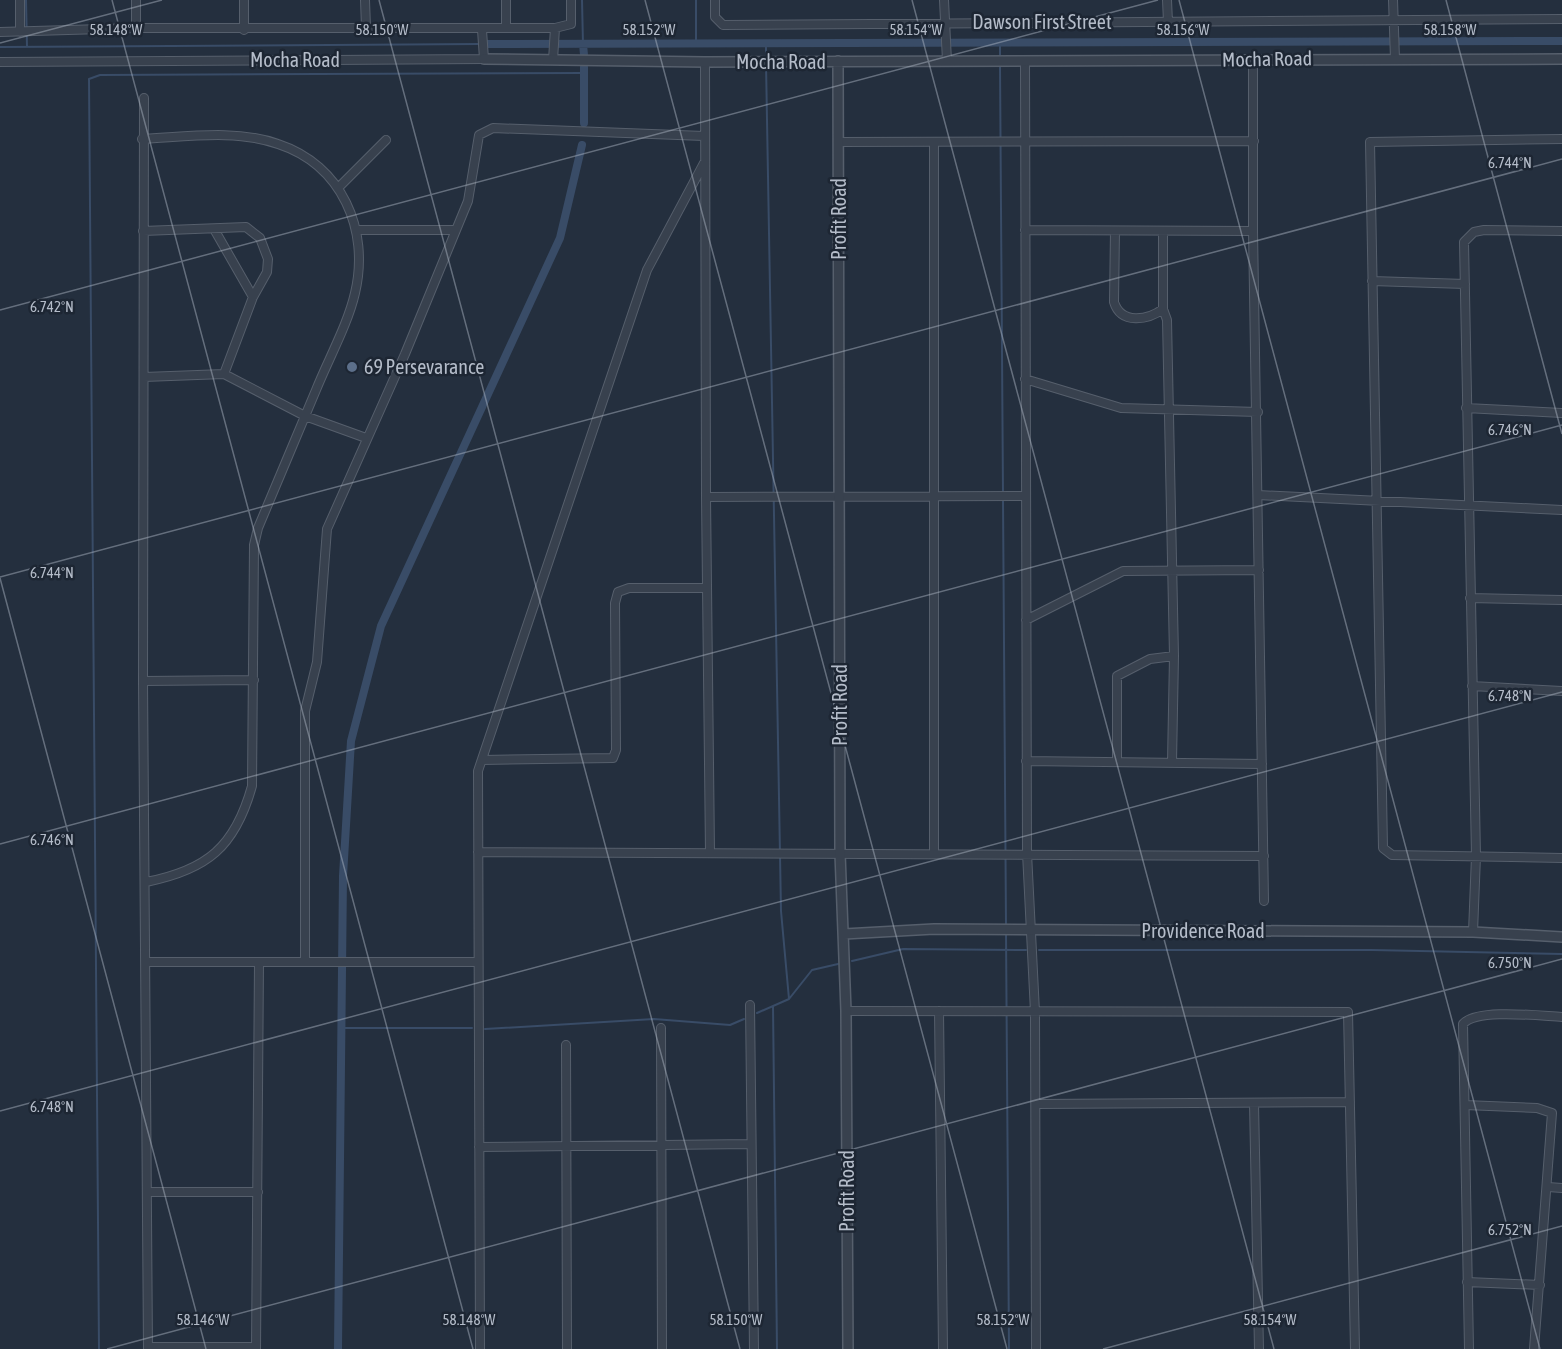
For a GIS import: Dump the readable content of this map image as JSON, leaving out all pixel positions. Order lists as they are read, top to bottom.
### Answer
{
  "streets": {
    "street": [
      "Dawson First Street",
      "Mocha Road",
      "Profit Road",
      "Providence Road"
    ]
  },
  "crossings": [
    ["Mocha Road", "Profit Road"],
    ["Profit Road", "Providence Road"]
  ],
  "places": ["69 Persevarance"],
  "coordinates": [
    "58.148°W",
    "58.150°W",
    "58.152°W",
    "58.154°W",
    "58.156°W",
    "58.158°W",
    "6.744°N",
    "6.742°N",
    "6.746°N",
    "6.748°N",
    "6.750°N",
    "6.752°N",
    "58.146°W"
  ]
}
